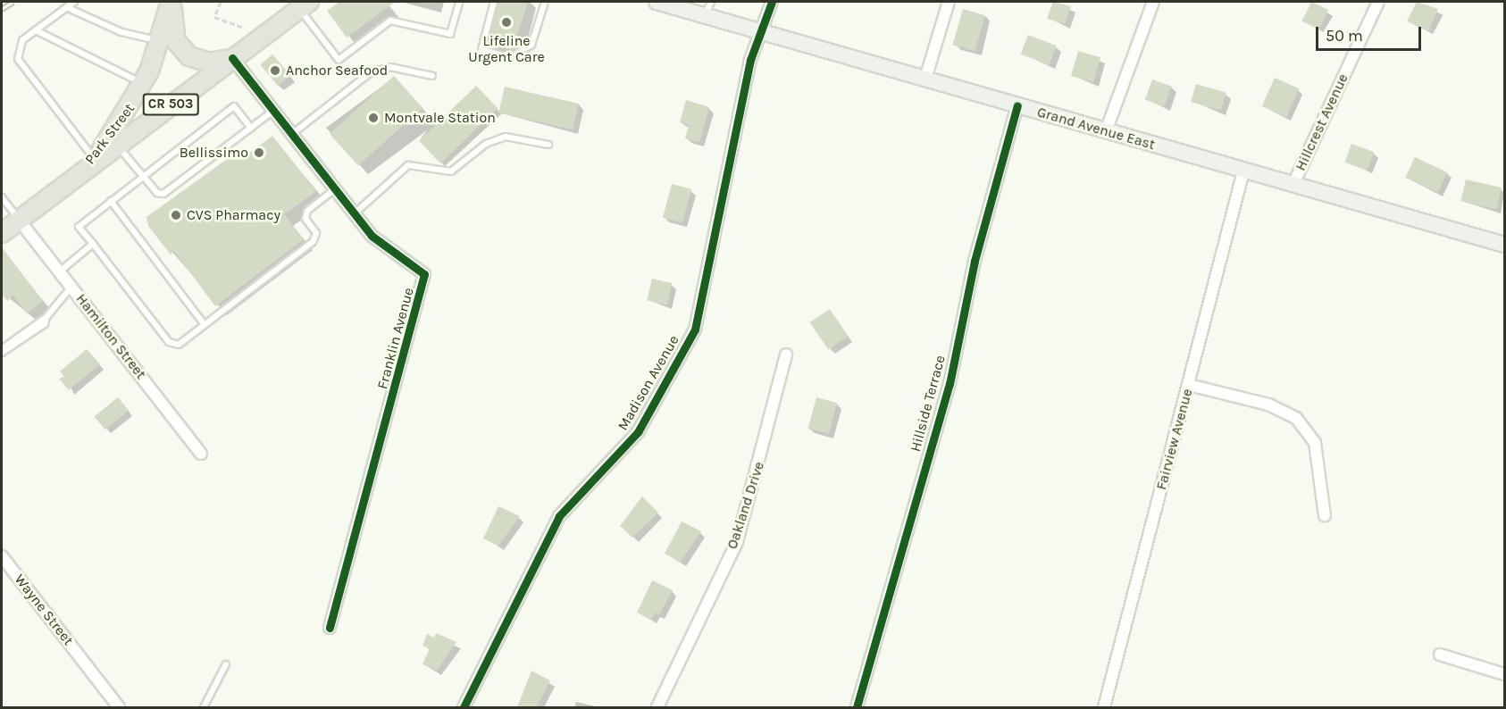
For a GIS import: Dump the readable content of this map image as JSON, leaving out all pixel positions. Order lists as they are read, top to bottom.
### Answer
{
  "streets": {
    "main road": ["CR 503", "Grand Avenue East", "Park Street"],
    "street": [
      "Hillcrest Avenue",
      "Hamilton Street",
      "Franklin Avenue",
      "Madison Avenue",
      "Hillside Terrace",
      "Fairview Avenue",
      "Oakland Drive",
      "Wayne Street"
    ]
  },
  "crossings": [
    ["CR 503", "Park Street"],
    ["CR 503", "Hamilton Street"],
    ["CR 503", "Franklin Avenue"],
    ["Hillcrest Avenue", "Grand Avenue East"],
    ["Grand Avenue East", "Madison Avenue"],
    ["Grand Avenue East", "Hillside Terrace"],
    ["Grand Avenue East", "Fairview Avenue"]
  ],
  "places": [
    "Lifeline Urgent Care",
    "Anchor Seafood",
    "Montvale Station",
    "Bellissimo",
    "CVS Pharmacy"
  ],
  "scale_bar": "50 m"
}
